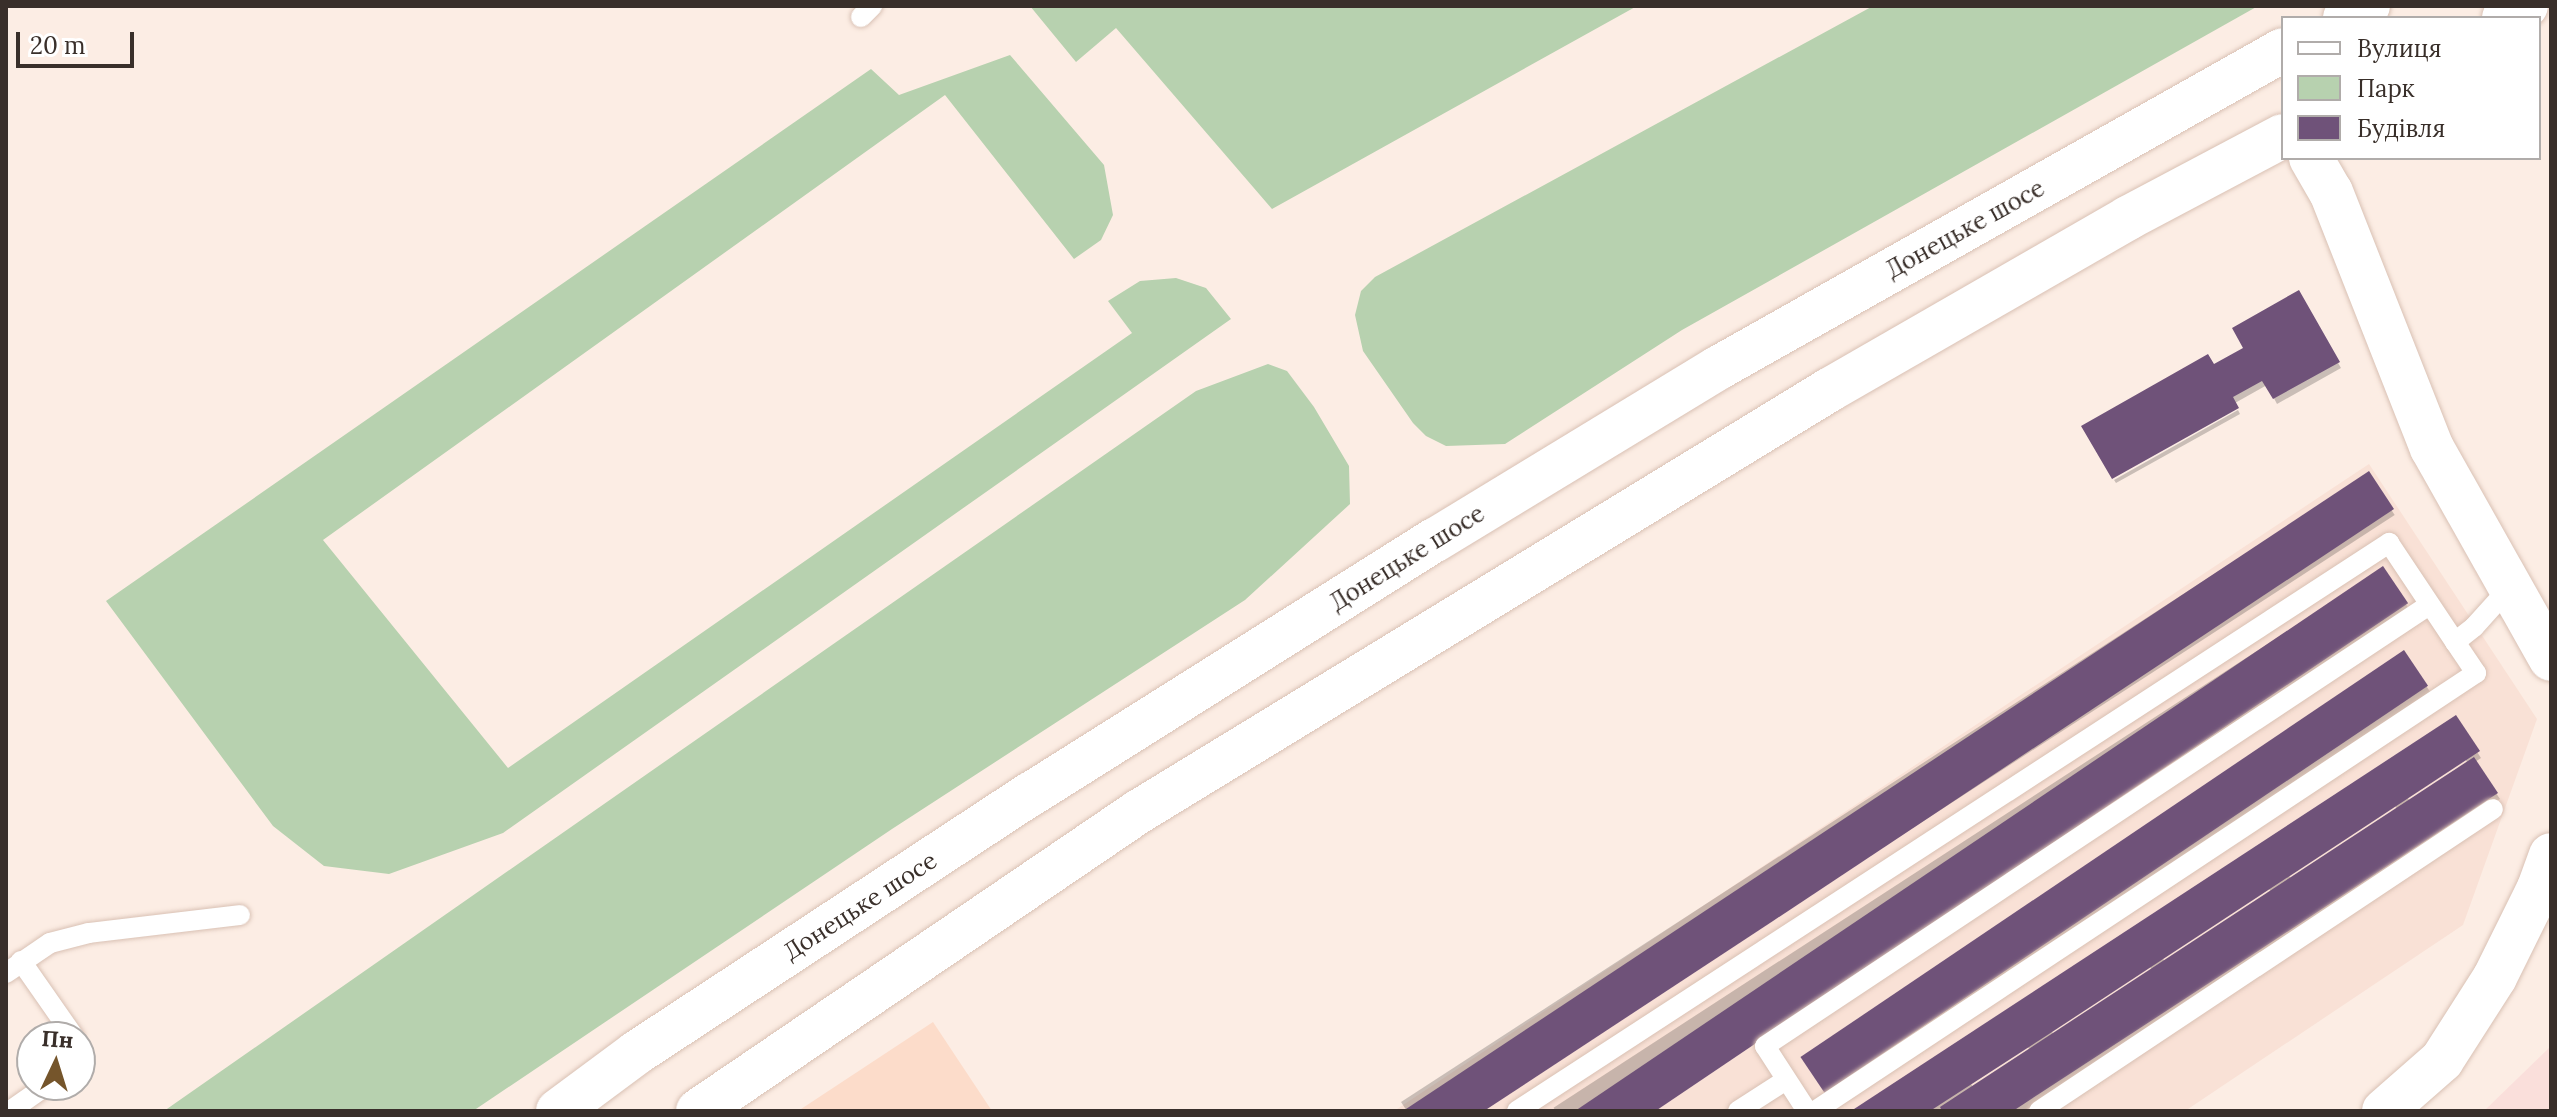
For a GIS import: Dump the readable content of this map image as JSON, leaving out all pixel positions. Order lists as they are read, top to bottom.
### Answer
{
  "streets": {
    "main road": ["Донецьке шосе"]
  },
  "legend": ["Вулиця", "Парк", "Будівля"],
  "scale_bar": "20 m",
  "north": "top"
}
